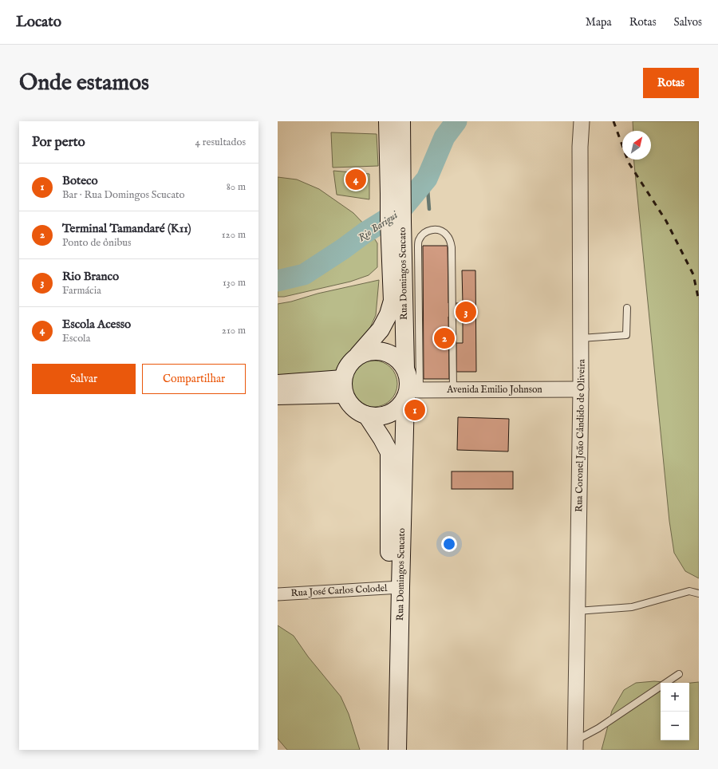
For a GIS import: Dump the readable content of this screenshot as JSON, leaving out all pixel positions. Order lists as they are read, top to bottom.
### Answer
{
  "streets": {
    "main road": ["Rua Domingos Scucato"],
    "street": ["Avenida Emilio Johnson", "Rua Coronel João Cândido de Oliveira", "Rua José Carlos Colodel"]
  },
  "crossings": [
    ["Rua Domingos Scucato", "Avenida Emilio Johnson"],
    ["Rua Domingos Scucato", "Rua José Carlos Colodel"],
    ["Avenida Emilio Johnson", "Rua Coronel João Cândido de Oliveira"]
  ],
  "water": ["Rio Barigui"],
  "north": "top right",
  "page": {
    "header": "Locato",
    "nav": ["Mapa", "Rotas", "Salvos"],
    "buttons": [
      "Rotas",
      ["Salvar", "Compartilhar"]
    ],
    "title": "Onde estamos",
    "heading": ["Por perto", "4 resultados"],
    "list": [
      {
        "mark": "1",
        "name": "Boteco",
        "note": "Bar · Rua Domingos Scucato",
        "value": "80 m"
      },
      {
        "mark": "2",
        "name": "Terminal Tamandaré (K11)",
        "note": "Ponto de ônibus",
        "value": "120 m"
      },
      {
        "mark": "3",
        "name": "Rio Branco",
        "note": "Farmácia",
        "value": "130 m"
      },
      {
        "mark": "4",
        "name": "Escola Acesso",
        "note": "Escola",
        "value": "210 m"
      }
    ],
    "pins": [
      "4",
      "3",
      "2",
      "1"
    ],
    "map_buttons": ["+", "−"]
  }
}
